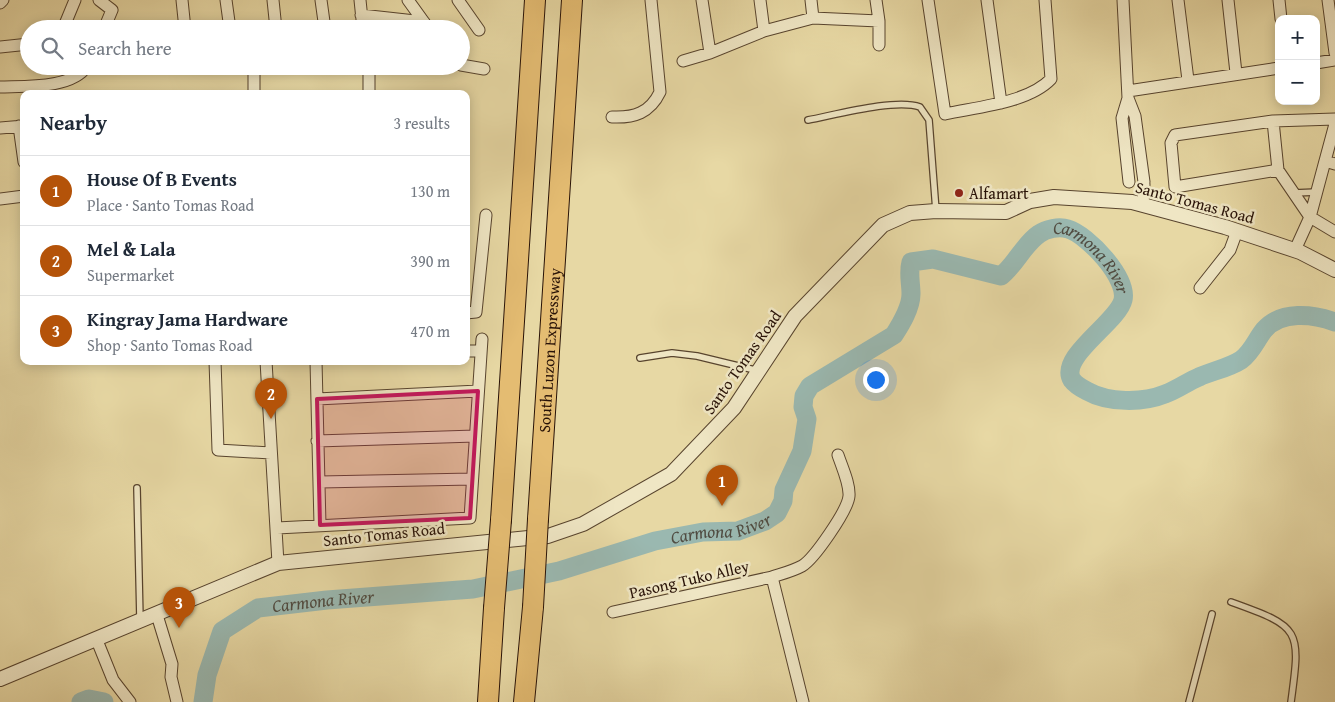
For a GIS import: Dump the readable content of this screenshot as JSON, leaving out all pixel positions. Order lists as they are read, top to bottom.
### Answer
{
  "streets": {
    "highway": ["South Luzon Expressway"],
    "street": ["Santo Tomas Road", "Pasong Tuko Alley"]
  },
  "water": ["Carmona River"],
  "places": ["Alfamart"],
  "page": {
    "map_buttons": ["+", "−"],
    "search": "Search here",
    "heading": ["Nearby", "3 results"],
    "list": [
      {
        "mark": "1",
        "name": "House Of B Events",
        "note": "Place · Santo Tomas Road",
        "value": "130 m"
      },
      {
        "mark": "2",
        "name": "Mel & Lala",
        "note": "Supermarket",
        "value": "390 m"
      },
      {
        "mark": "3",
        "name": "Kingray Jama Hardware",
        "note": "Shop · Santo Tomas Road",
        "value": "470 m"
      }
    ],
    "pins": ["2", "1", "3"]
  }
}
